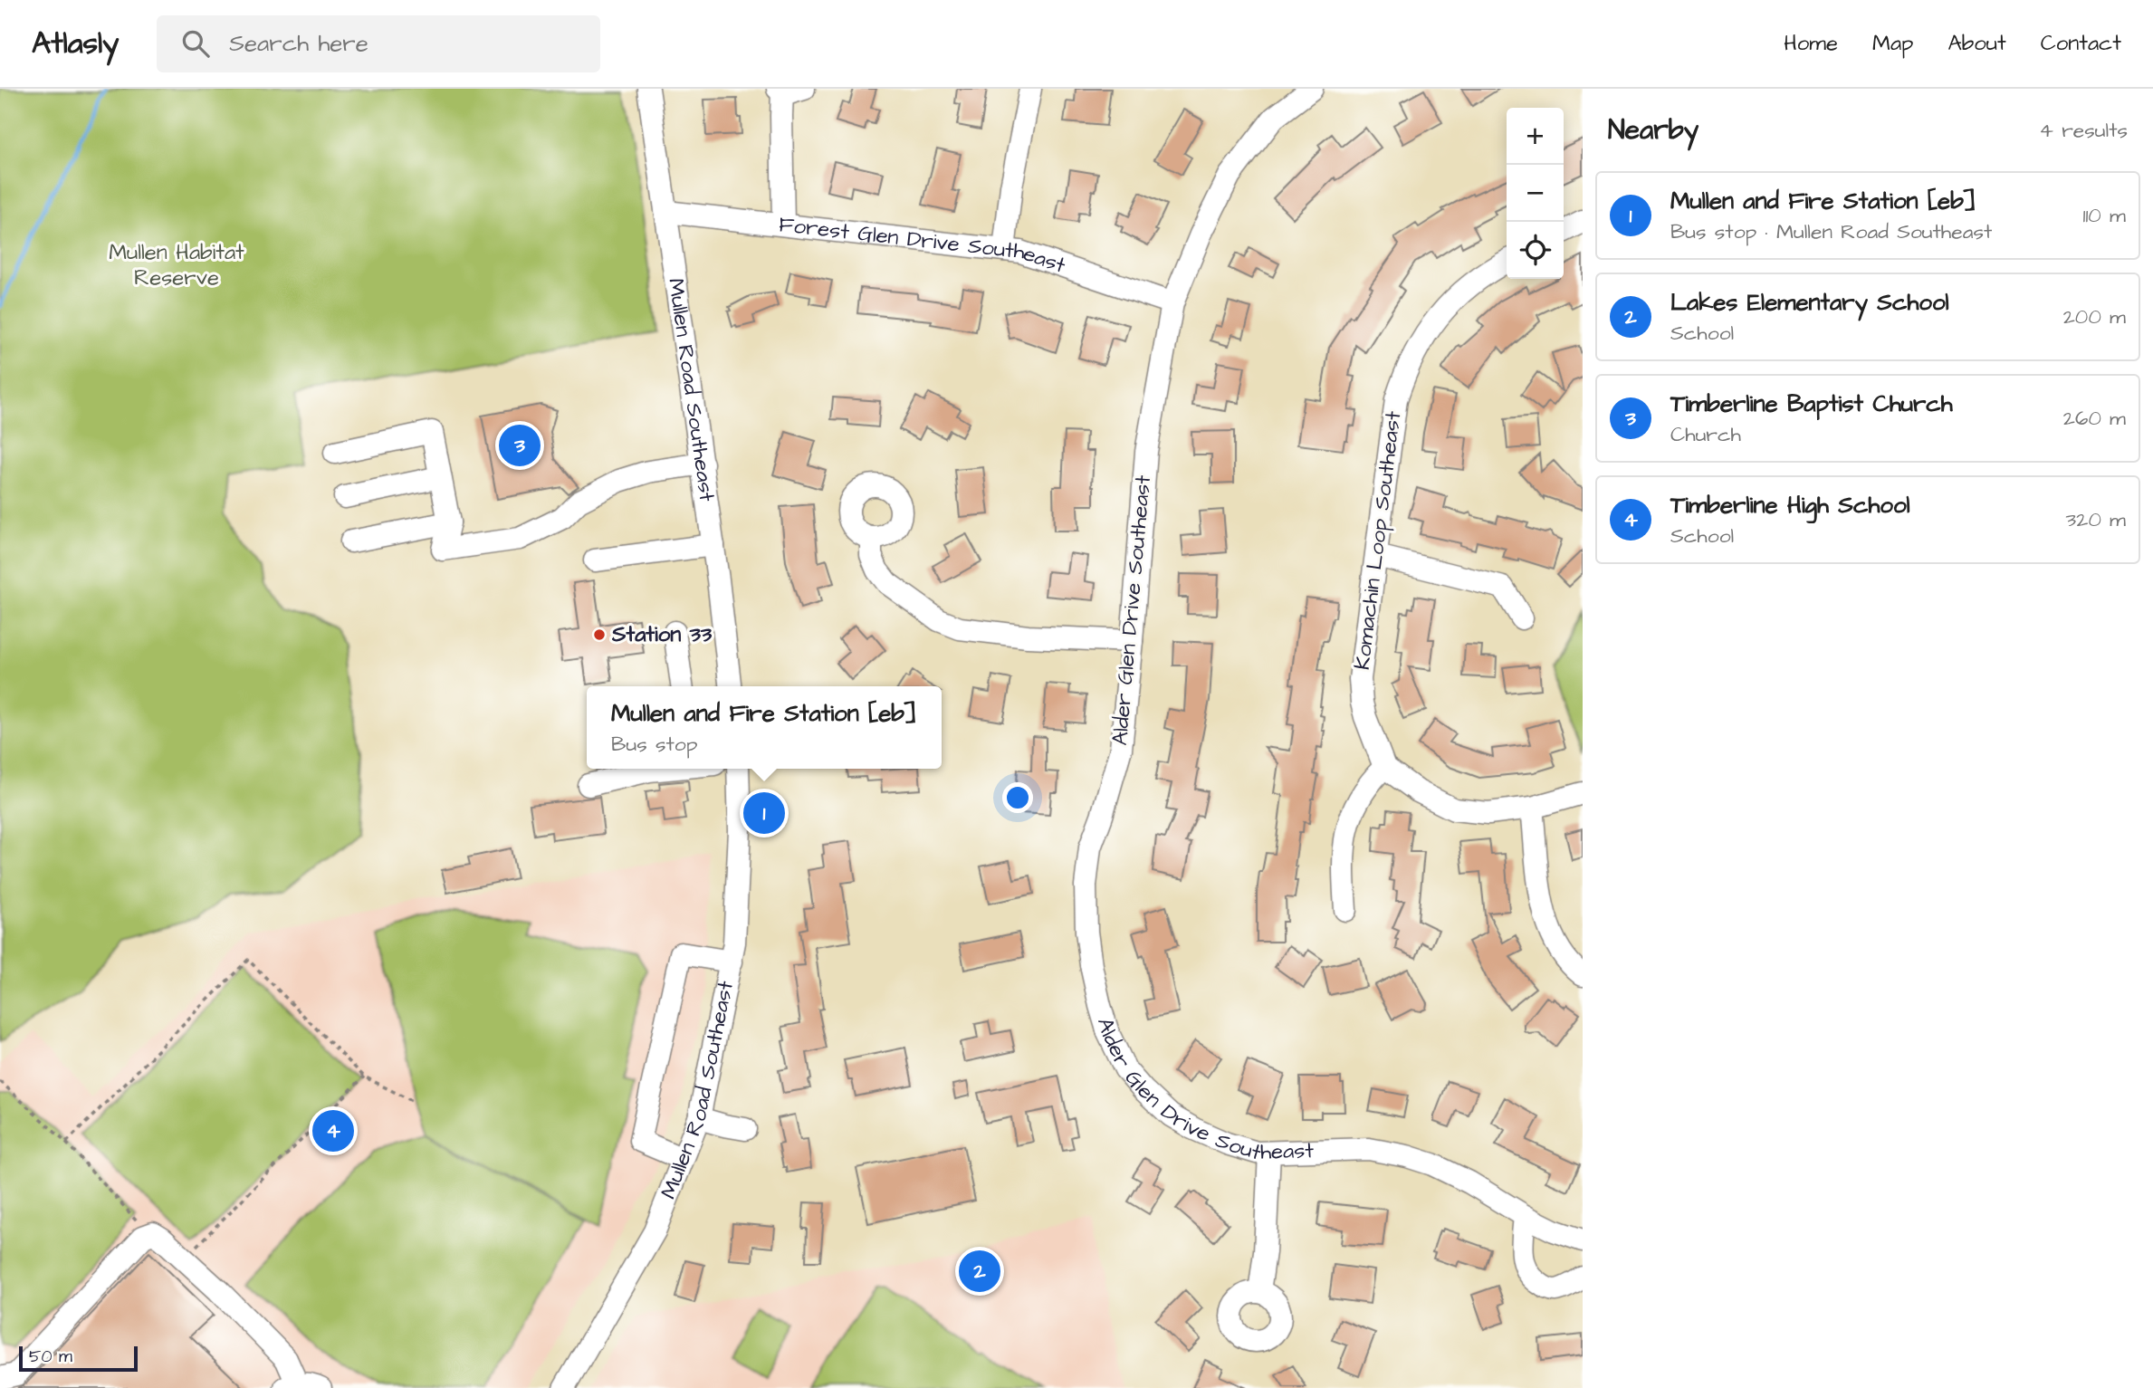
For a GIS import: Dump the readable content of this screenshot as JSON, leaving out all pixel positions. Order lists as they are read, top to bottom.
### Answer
{
  "streets": {
    "street": [
      "Forest Glen Drive Southeast",
      "Mullen Road Southeast",
      "Komachin Loop Southeast",
      "Alder Glen Drive Southeast"
    ]
  },
  "crossings": [
    ["Forest Glen Drive Southeast", "Mullen Road Southeast"],
    ["Forest Glen Drive Southeast", "Alder Glen Drive Southeast"]
  ],
  "parks": ["Mullen Habitat Reserve"],
  "places": ["Station 33"],
  "scale_bar": "50 m",
  "page": {
    "header": "Atlasly",
    "search": "Search here",
    "nav": [
      "Home",
      "Map",
      "About",
      "Contact"
    ],
    "heading": ["Nearby", "4 results"],
    "map_buttons": ["+", "−"],
    "list": [
      {
        "mark": "1",
        "name": "Mullen and Fire Station [eb]",
        "note": "Bus stop · Mullen Road Southeast",
        "value": "110 m"
      },
      {
        "mark": "2",
        "name": "Lakes Elementary School",
        "note": "School",
        "value": "200 m"
      },
      {
        "mark": "3",
        "name": "Timberline Baptist Church",
        "note": "Church",
        "value": "260 m"
      },
      {
        "mark": "4",
        "name": "Timberline High School",
        "note": "School",
        "value": "320 m"
      }
    ],
    "pins": [
      "3",
      "1",
      "4",
      "2"
    ],
    "popup": ["Mullen and Fire Station [eb]", "Bus stop"],
    "scale": "50 m"
  }
}
